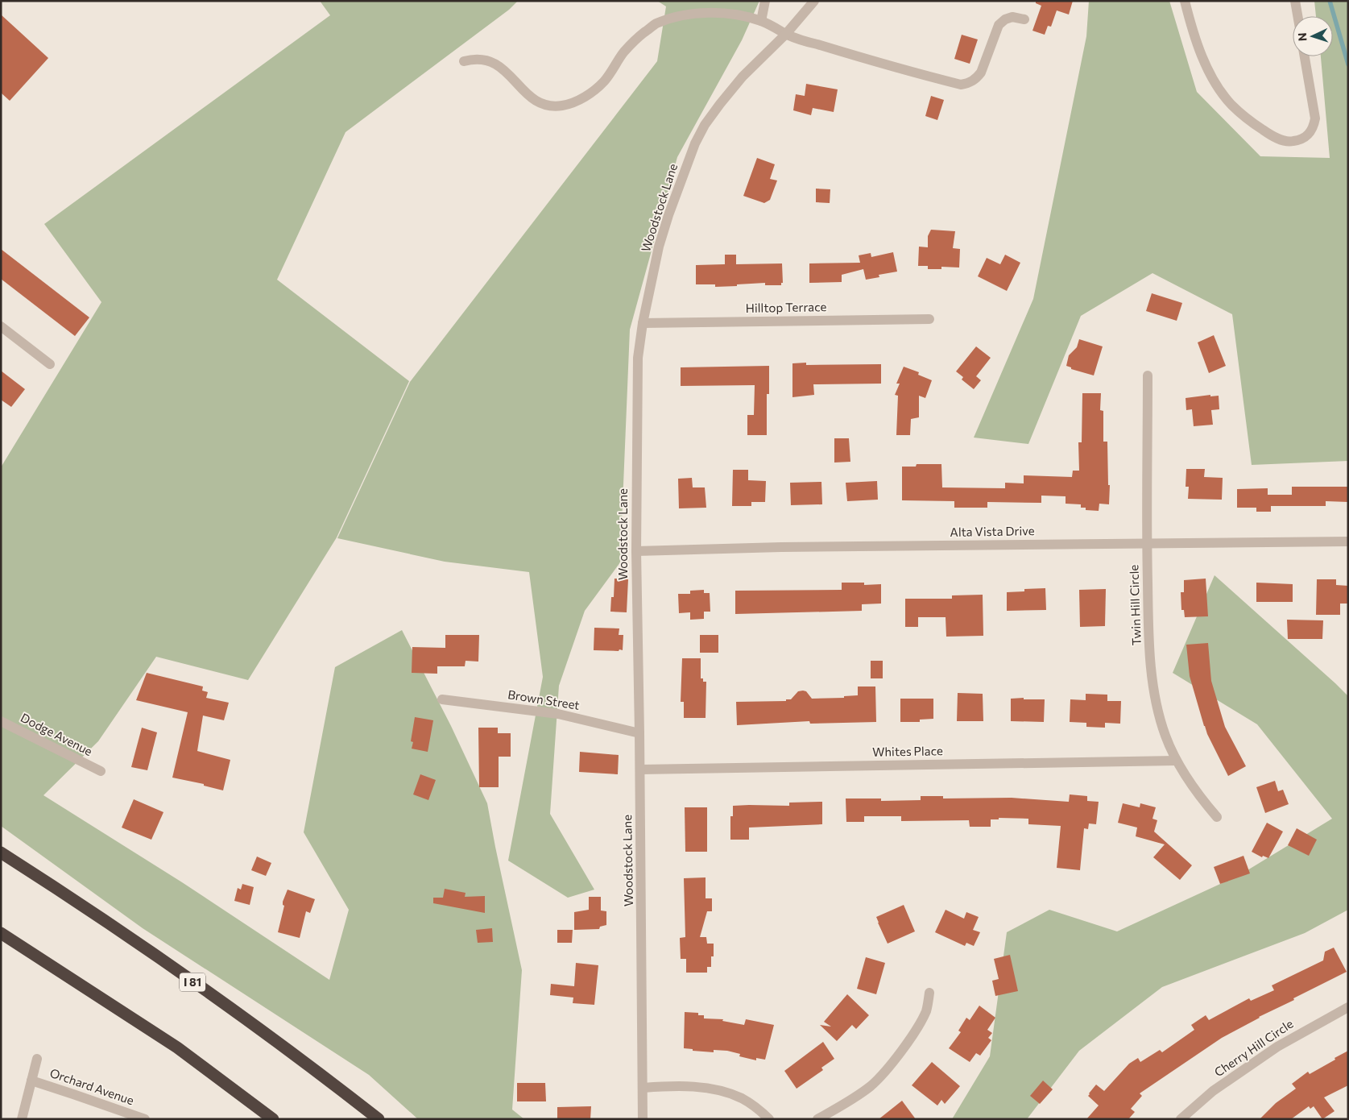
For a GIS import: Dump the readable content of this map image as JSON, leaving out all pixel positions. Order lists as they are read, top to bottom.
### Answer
{
  "streets": {
    "highway": ["I 81"],
    "street": [
      "Woodstock Lane",
      "Hilltop Terrace",
      "Alta Vista Drive",
      "Twin Hill Circle",
      "Brown Street",
      "Dodge Avenue",
      "Whites Place",
      "Cherry Hill Circle",
      "Orchard Avenue"
    ]
  },
  "crossings": [
    ["Woodstock Lane", "Hilltop Terrace"],
    ["Woodstock Lane", "Alta Vista Drive"],
    ["Woodstock Lane", "Brown Street"],
    ["Woodstock Lane", "Whites Place"],
    ["Alta Vista Drive", "Twin Hill Circle"],
    ["Twin Hill Circle", "Whites Place"]
  ],
  "north": "left"
}
